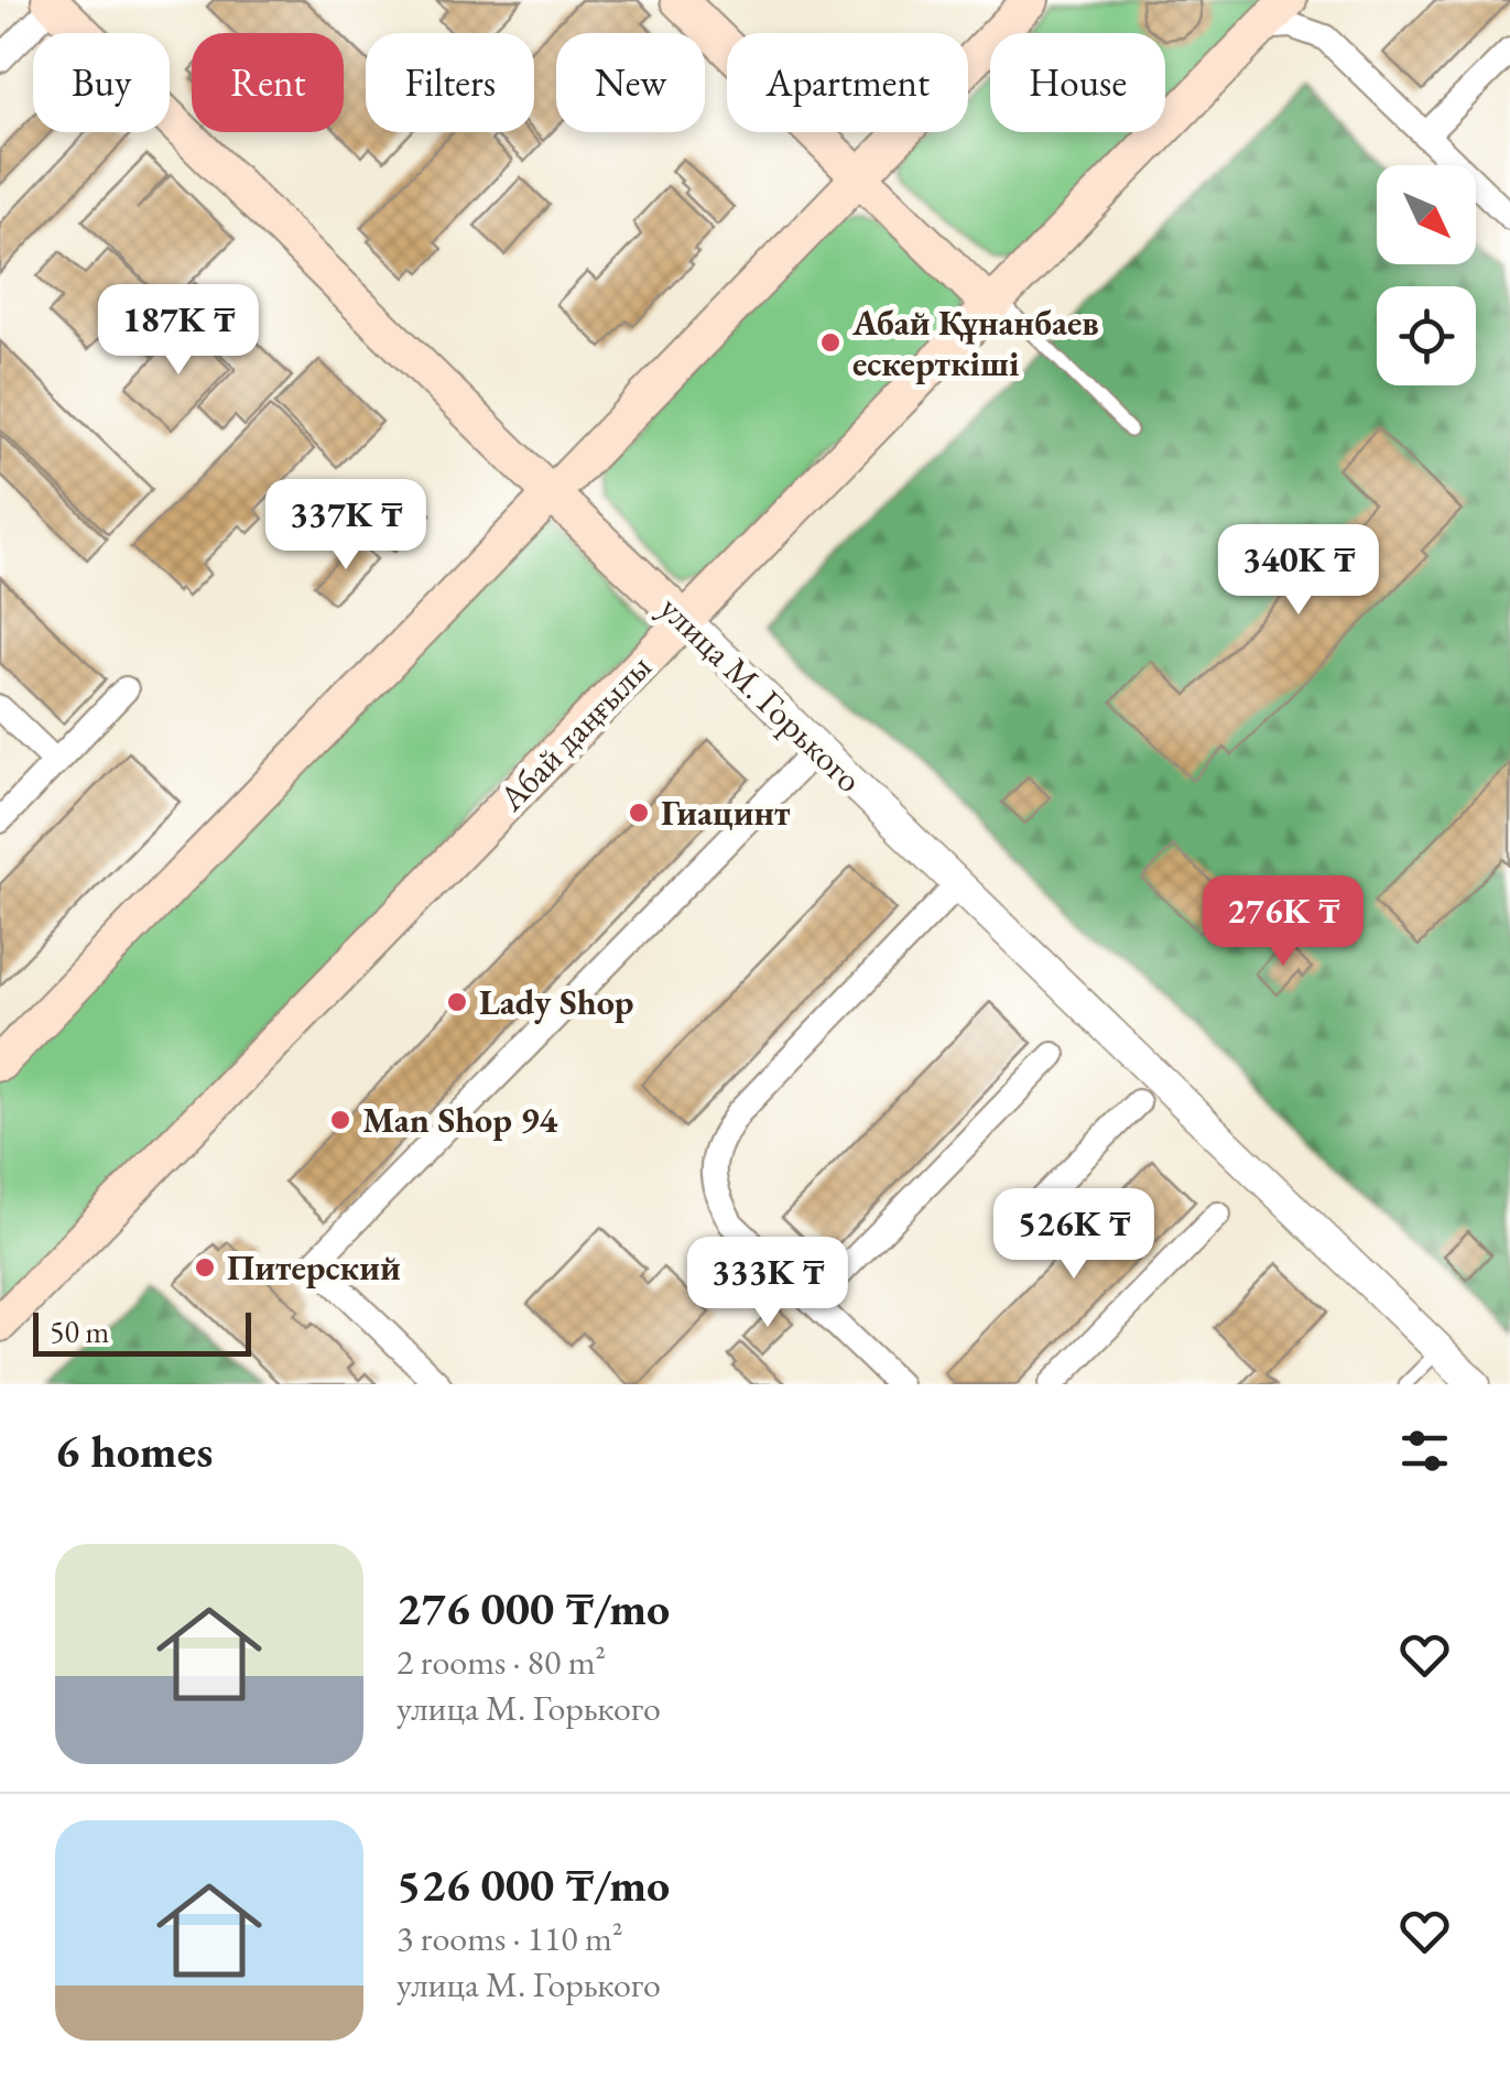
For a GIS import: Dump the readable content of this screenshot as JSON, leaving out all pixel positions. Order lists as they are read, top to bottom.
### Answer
{
  "streets": {
    "main road": ["улица М. Горького", "Абай даңғылы"]
  },
  "crossings": [
    ["улица М. Горького", "Абай даңғылы"]
  ],
  "places": [
    "Абай Құнанбаев ескерткіші",
    "Гиацинт",
    "Lady Shop",
    "Man Shop 94",
    "Питерский"
  ],
  "scale_bar": "50 m",
  "north": "bottom right",
  "page": {
    "chip": [
      "Buy",
      "Rent",
      "Filters",
      "New",
      "Apartment",
      "House"
    ],
    "price": [
      "187K ₸",
      "337K ₸",
      "340K ₸",
      "276K ₸",
      "526K ₸",
      "333K ₸"
    ],
    "scale": "50 m",
    "heading": "6 homes",
    "list": [
      {
        "name": "276 000 ₸/mo",
        "note": "2 rooms · 80 m² · улица М. Горького"
      },
      {
        "name": "526 000 ₸/mo",
        "note": "3 rooms · 110 m² · улица М. Горького"
      }
    ]
  }
}
